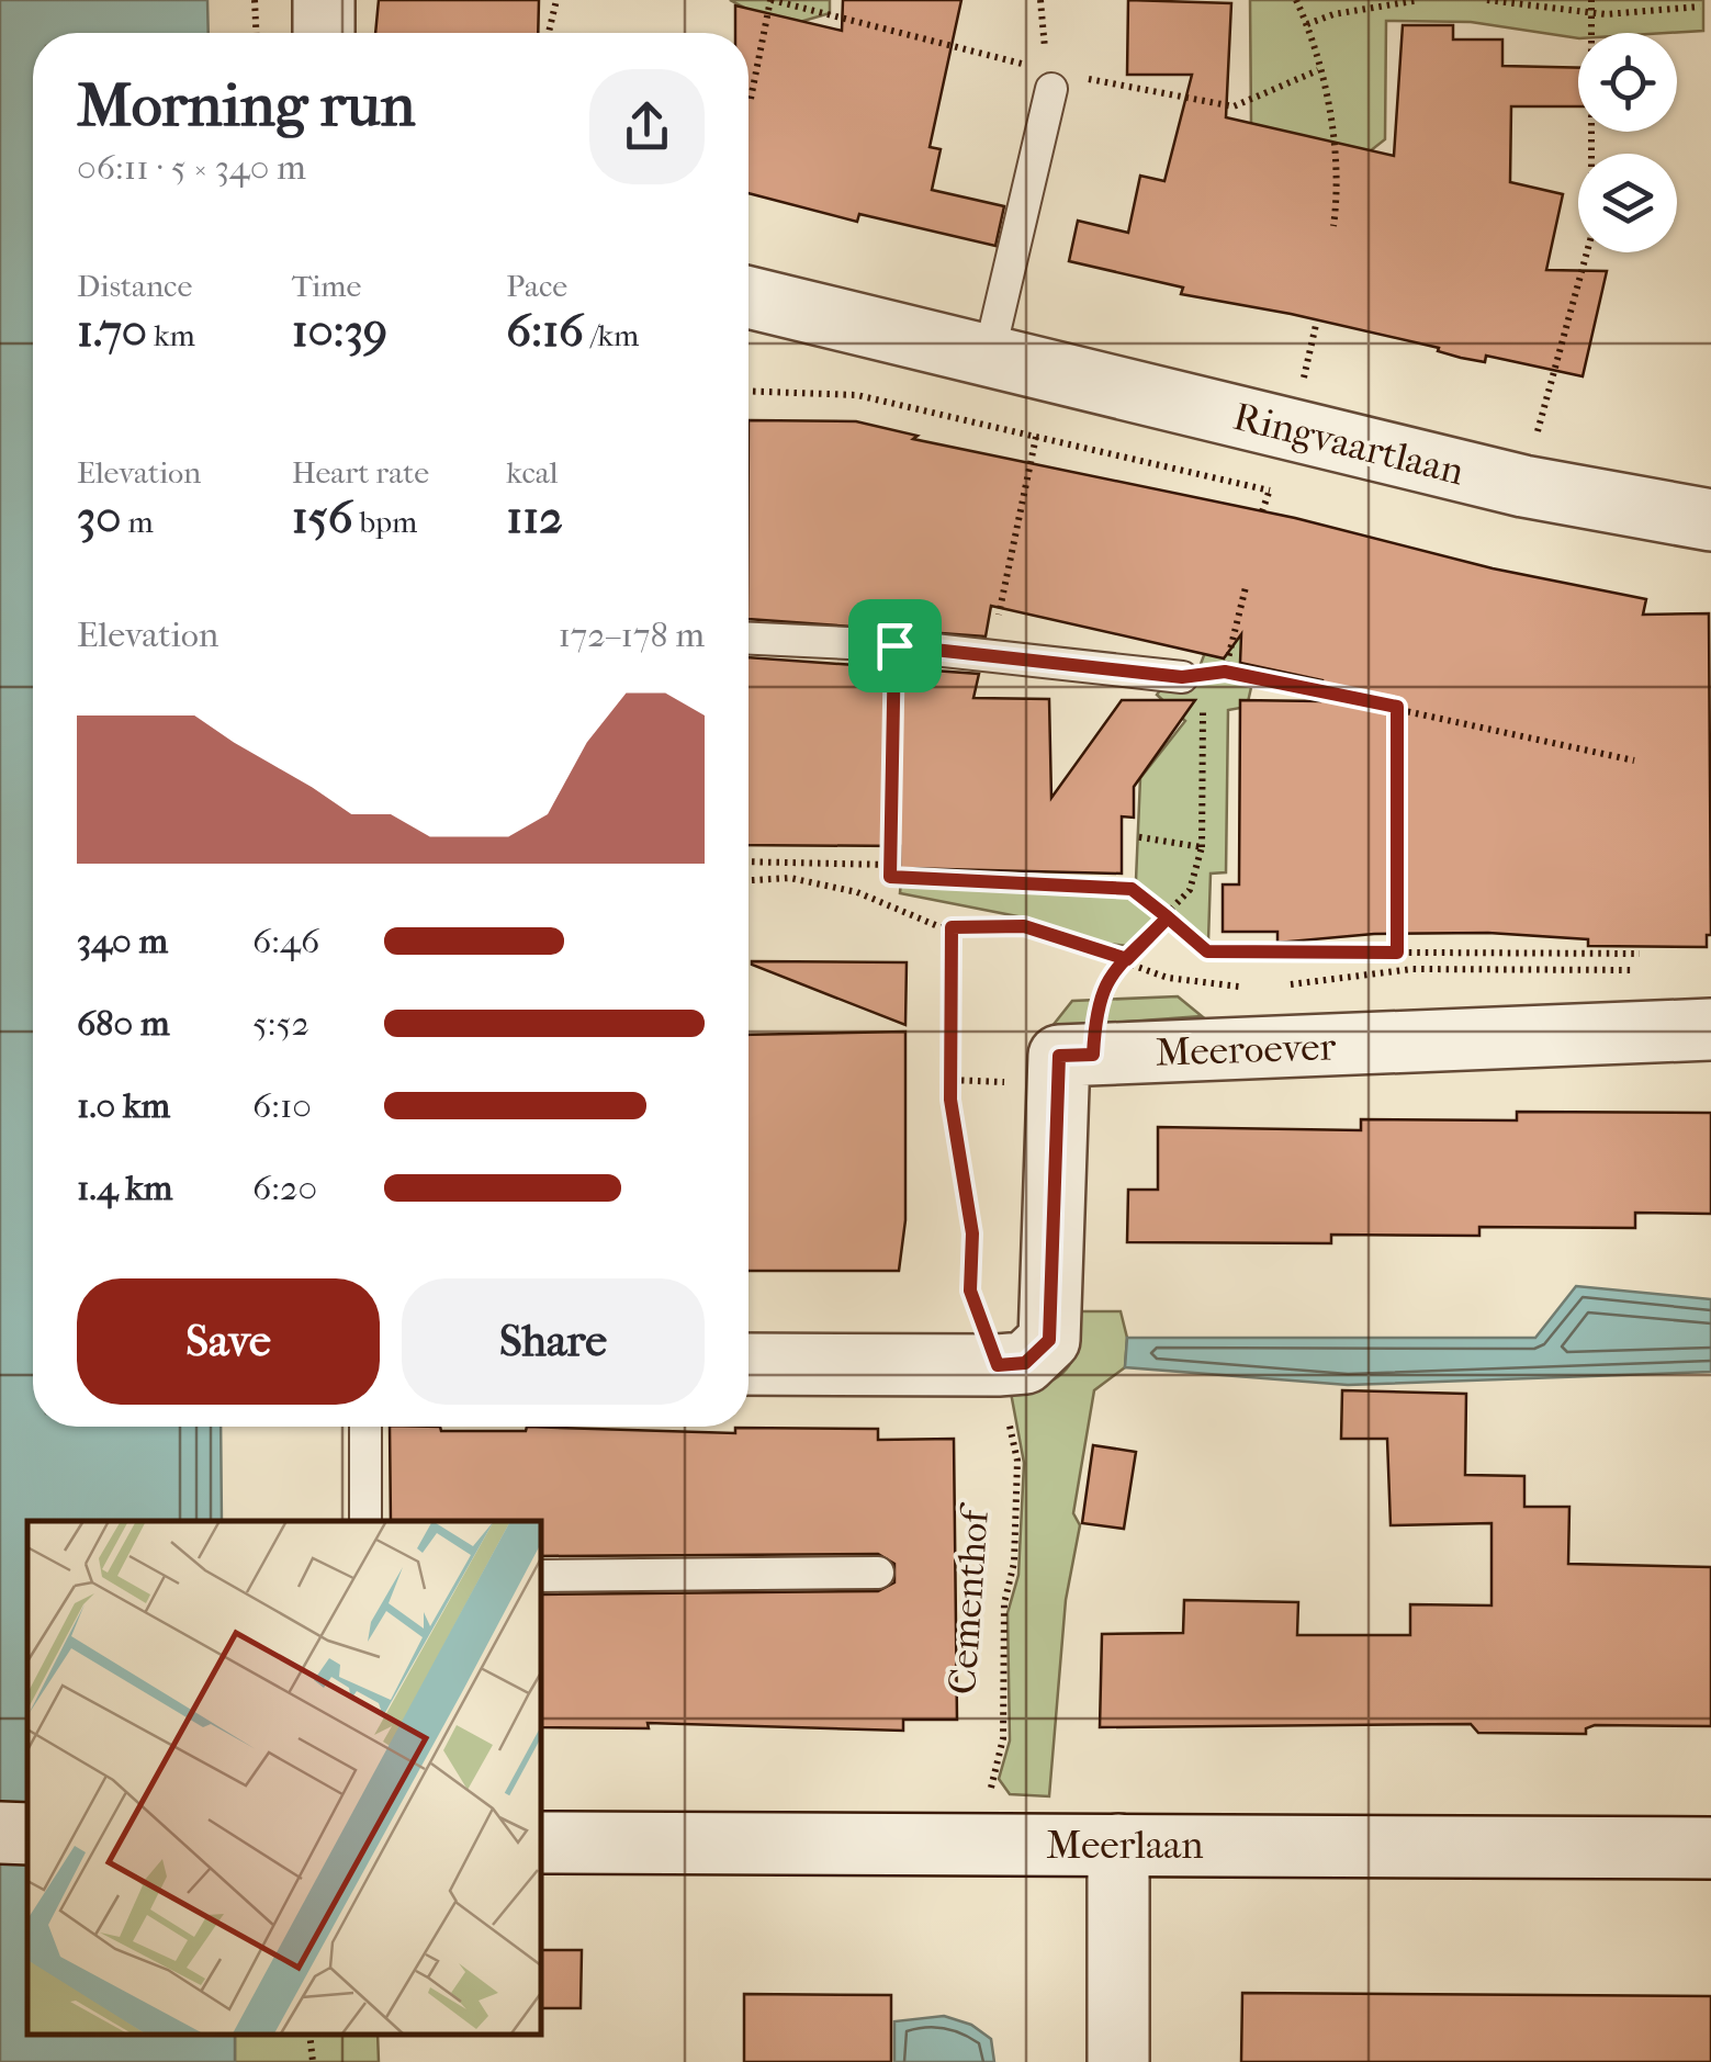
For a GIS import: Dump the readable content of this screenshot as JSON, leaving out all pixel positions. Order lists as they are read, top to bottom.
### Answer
{
  "streets": {
    "street": ["Ringvaartlaan", "Meeroever", "Meerlaan"],
    "path": ["Cementhof"]
  },
  "crossings": [
    ["Cementhof", "Meerlaan"]
  ],
  "page": {
    "heading": ["Morning run", "06:11 · 5 × 340 m"],
    "stats": [
      ["Distance", "1.70 km"],
      ["Time", "10:39"],
      ["Pace", "6:16 /km"],
      ["Elevation", "30 m"],
      ["Heart rate", "156 bpm"],
      ["kcal", "112"]
    ],
    "chart": ["Elevation", "172–178 m"],
    "list": [
      {
        "name": "340 m",
        "note": "6:46"
      },
      {
        "name": "680 m",
        "note": "5:52"
      },
      {
        "name": "1.0 km",
        "note": "6:10"
      },
      {
        "name": "1.4 km",
        "note": "6:20"
      }
    ],
    "buttons": ["Save", "Share"]
  }
}
